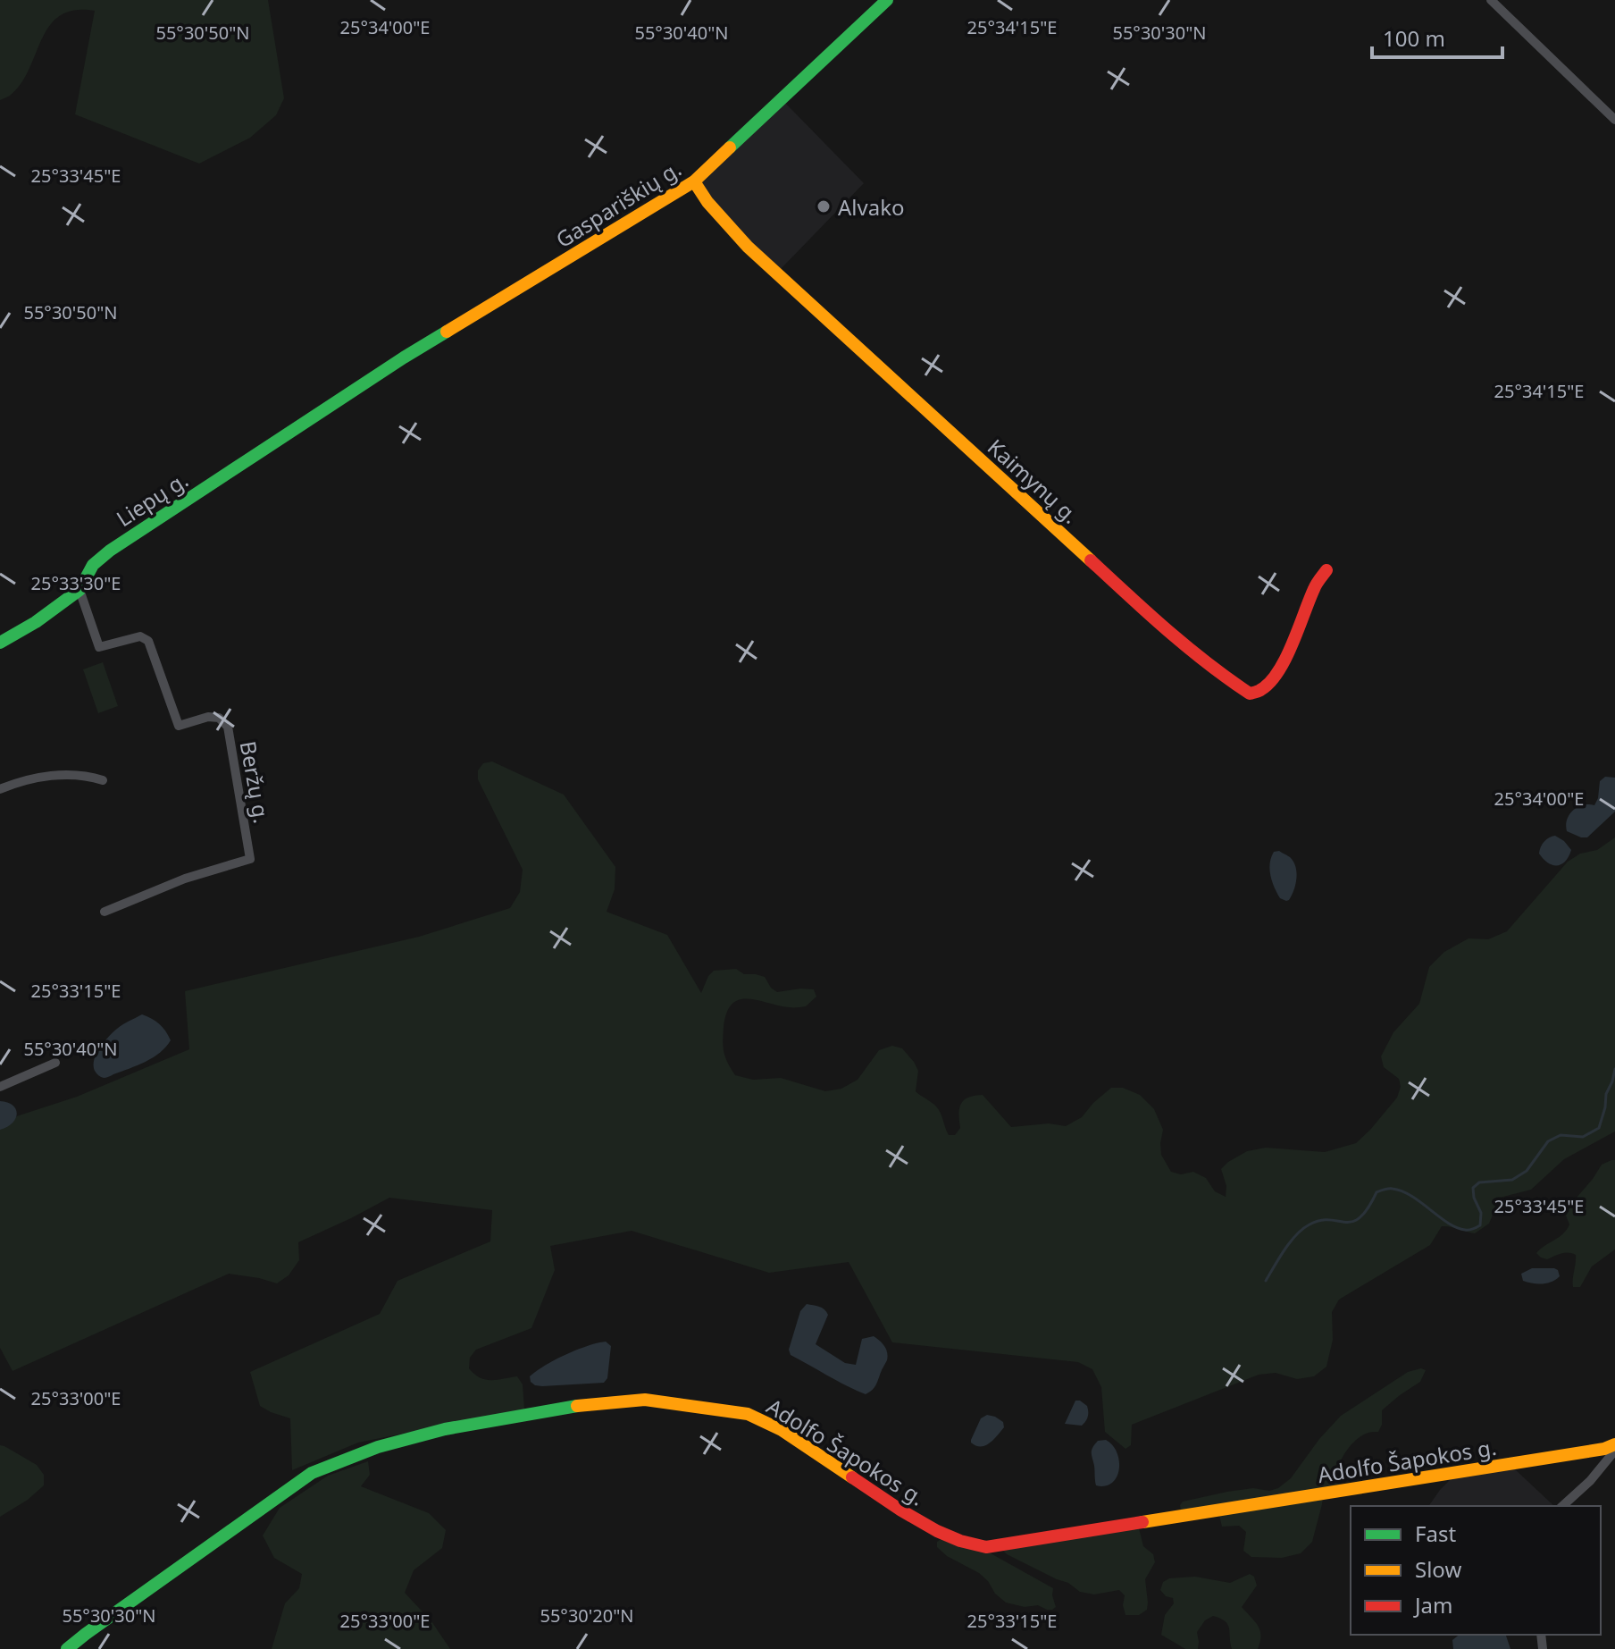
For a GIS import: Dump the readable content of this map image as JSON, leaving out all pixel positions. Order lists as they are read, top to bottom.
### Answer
{
  "streets": {
    "street": [
      "Gaspariškių g.",
      "Kaimynų g.",
      "Liepų g.",
      "Beržų g.",
      "Adolfo Šapokos g."
    ]
  },
  "crossings": [
    ["Gaspariškių g.", "Kaimynų g."],
    ["Gaspariškių g.", "Liepų g."],
    ["Liepų g.", "Beržų g."]
  ],
  "places": ["Alvako"],
  "legend": ["Fast", "Slow", "Jam"],
  "scale_bar": "100 m",
  "coordinates": [
    "25°34'00\"E",
    "25°34'15\"E",
    "55°30'50\"N",
    "55°30'40\"N",
    "55°30'30\"N",
    "25°33'45\"E",
    "25°33'30\"E",
    "25°33'15\"E",
    "25°33'00\"E",
    "55°30'20\"N"
  ]
}
